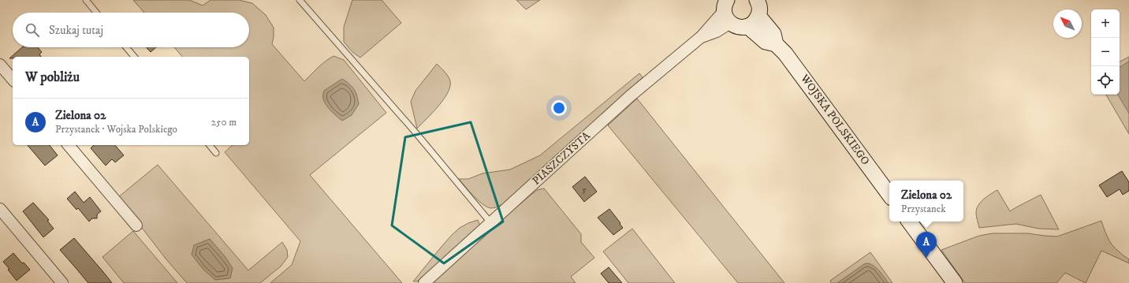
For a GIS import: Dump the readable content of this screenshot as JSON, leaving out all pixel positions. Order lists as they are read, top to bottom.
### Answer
{
  "streets": {
    "street": ["WOJSKA POLSKIEGO", "PIASZCZYSTA"]
  },
  "house_numbers": ["5"],
  "north": "top left",
  "page": {
    "map_buttons": ["+", "−"],
    "search": "Szukaj tutaj",
    "heading": "W pobliżu",
    "list": [
      {
        "mark": "A",
        "name": "Zielona 02",
        "note": "Przystanek · Wojska Polskiego",
        "value": "250 m"
      }
    ],
    "popup": ["Zielona 02", "Przystanek"],
    "pins": "A"
  }
}
